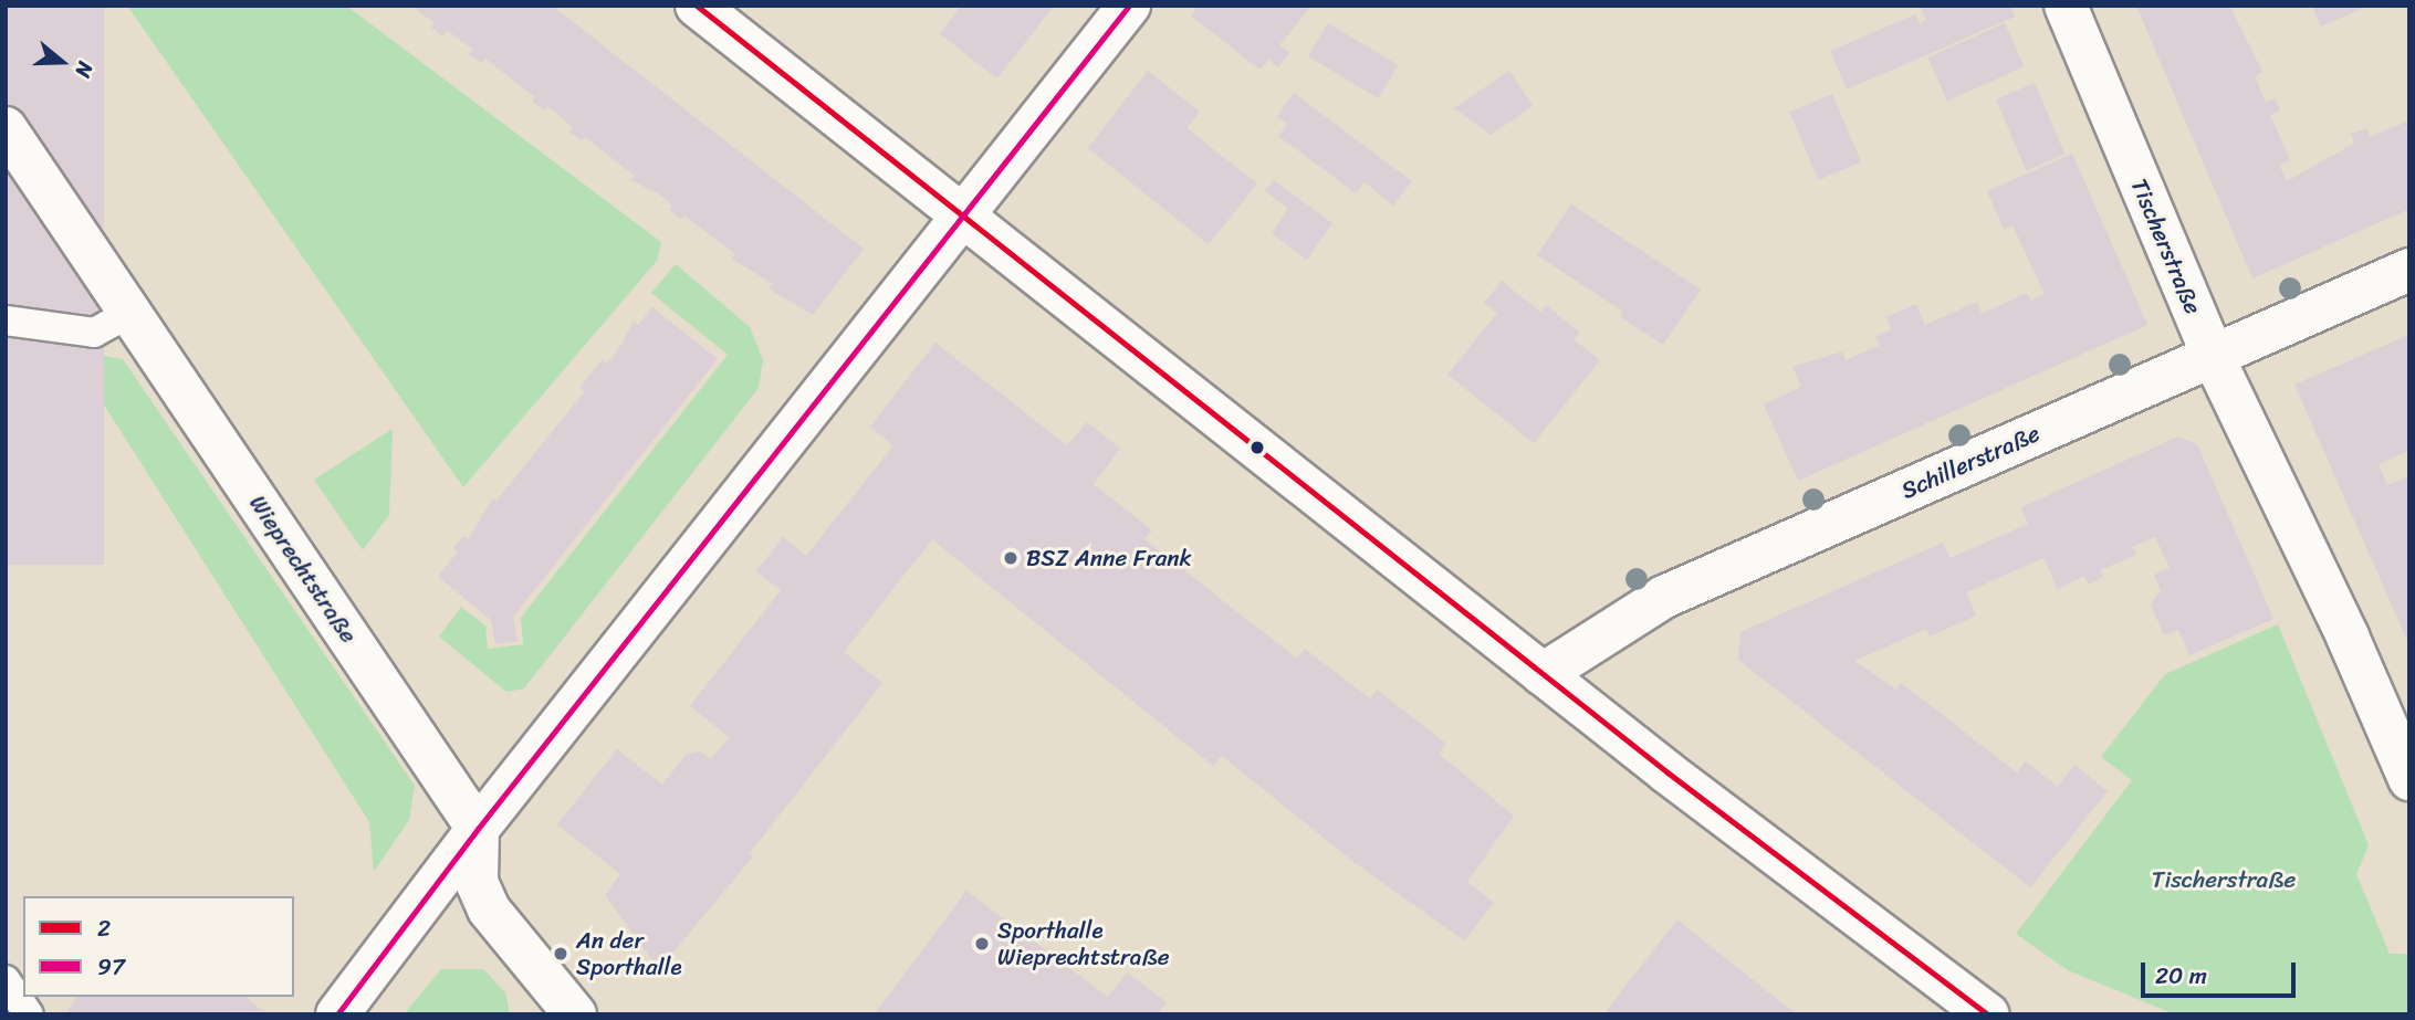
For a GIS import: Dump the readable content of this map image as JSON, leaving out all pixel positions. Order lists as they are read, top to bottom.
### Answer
{
  "streets": {
    "street": ["Tischerstraße", "Schillerstraße", "Wieprechtstraße"]
  },
  "crossings": [
    ["Tischerstraße", "Schillerstraße"]
  ],
  "parks": ["Tischerstraße"],
  "places": ["BSZ Anne Frank", "Sporthalle Wieprechtstraße", "An der Sporthalle"],
  "lines": ["transit line 2", "transit line 97"],
  "legend": ["2", "97"],
  "scale_bar": "20 m",
  "north": "right"
}
